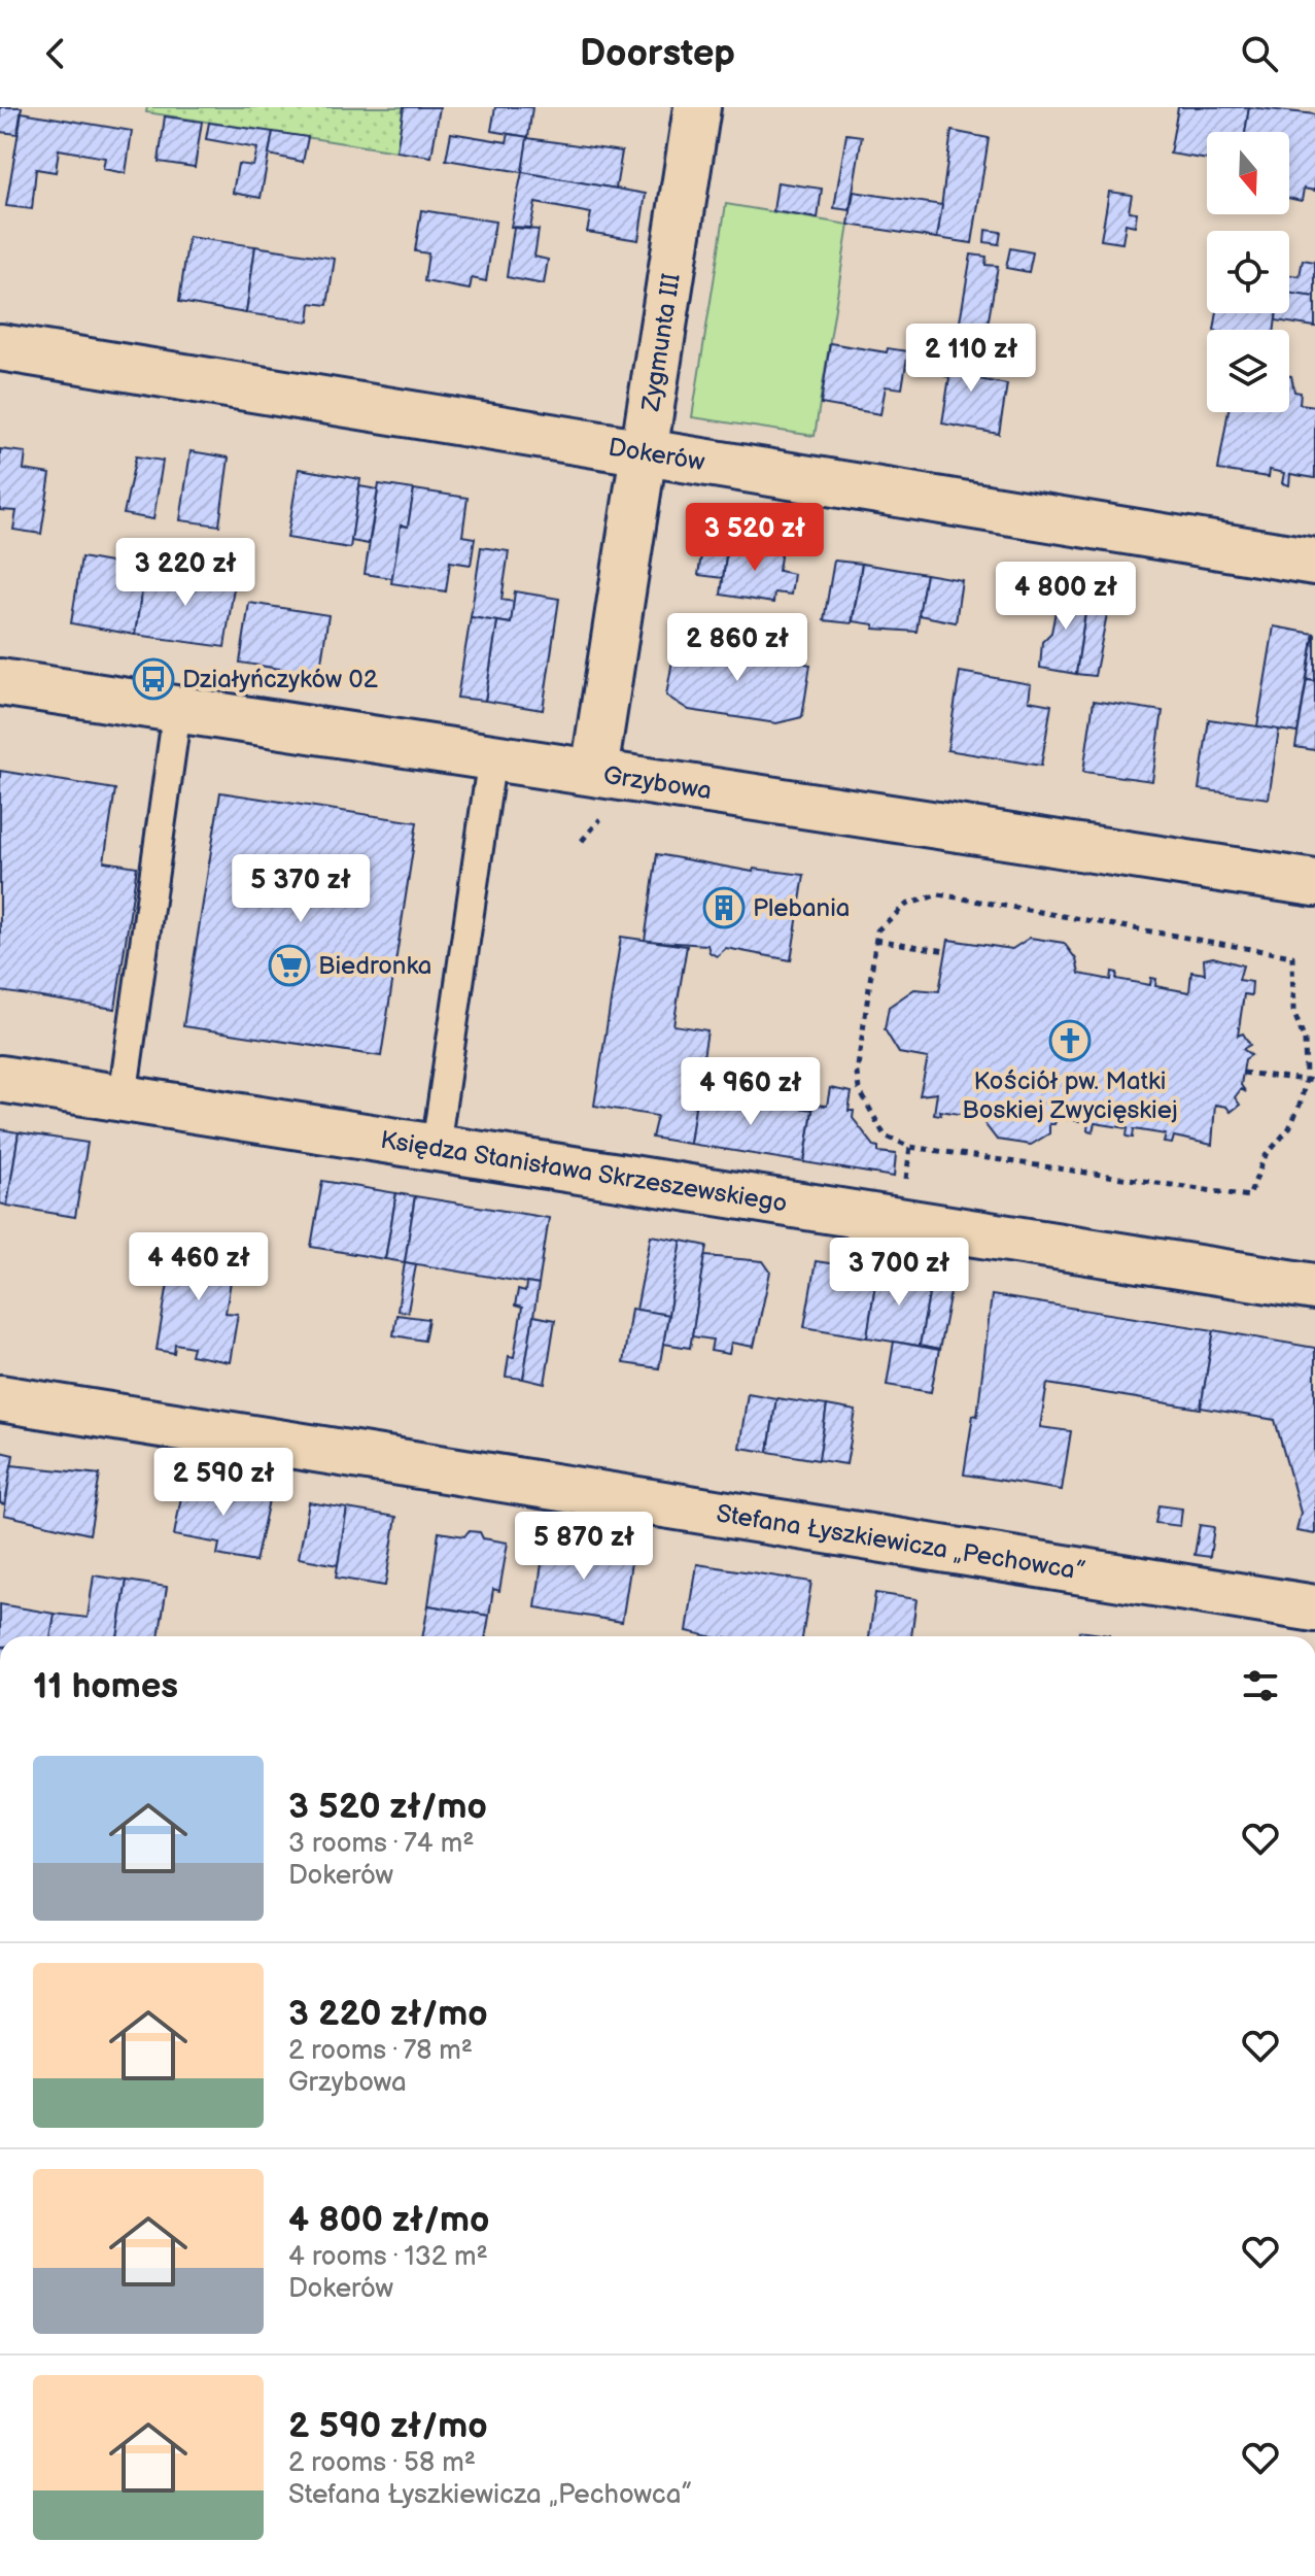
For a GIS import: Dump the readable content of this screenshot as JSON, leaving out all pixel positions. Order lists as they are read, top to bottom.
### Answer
{
  "streets": {
    "street": [
      "Zygmunta III",
      "Dokerów",
      "Grzybowa",
      "Księdza Stanisława Skrzeszewskiego",
      "Stefana Łyszkiewicza „Pechowca”"
    ]
  },
  "crossings": [
    ["Zygmunta III", "Dokerów"],
    ["Zygmunta III", "Grzybowa"]
  ],
  "places": {
    "bus stop": ["Działyńczyków 02"],
    "building": ["Plebania"],
    "supermarket": ["Biedronka"],
    "church": ["Kościół pw. Matki Boskiej Zwycięskiej"]
  },
  "north": "bottom",
  "page": {
    "header": "Doorstep",
    "price": [
      "2 110 zł",
      "3 520 zł",
      "3 220 zł",
      "4 800 zł",
      "2 860 zł",
      "5 370 zł",
      "4 960 zł",
      "4 460 zł",
      "3 700 zł",
      "2 590 zł",
      "5 870 zł"
    ],
    "heading": "11 homes",
    "list": [
      {
        "name": "3 520 zł/mo",
        "note": "3 rooms · 74 m² · Dokerów"
      },
      {
        "name": "3 220 zł/mo",
        "note": "2 rooms · 78 m² · Grzybowa"
      },
      {
        "name": "4 800 zł/mo",
        "note": "4 rooms · 132 m² · Dokerów"
      },
      {
        "name": "2 590 zł/mo",
        "note": "2 rooms · 58 m² · Stefana Łyszkiewicza „Pechowca”"
      }
    ]
  }
}
